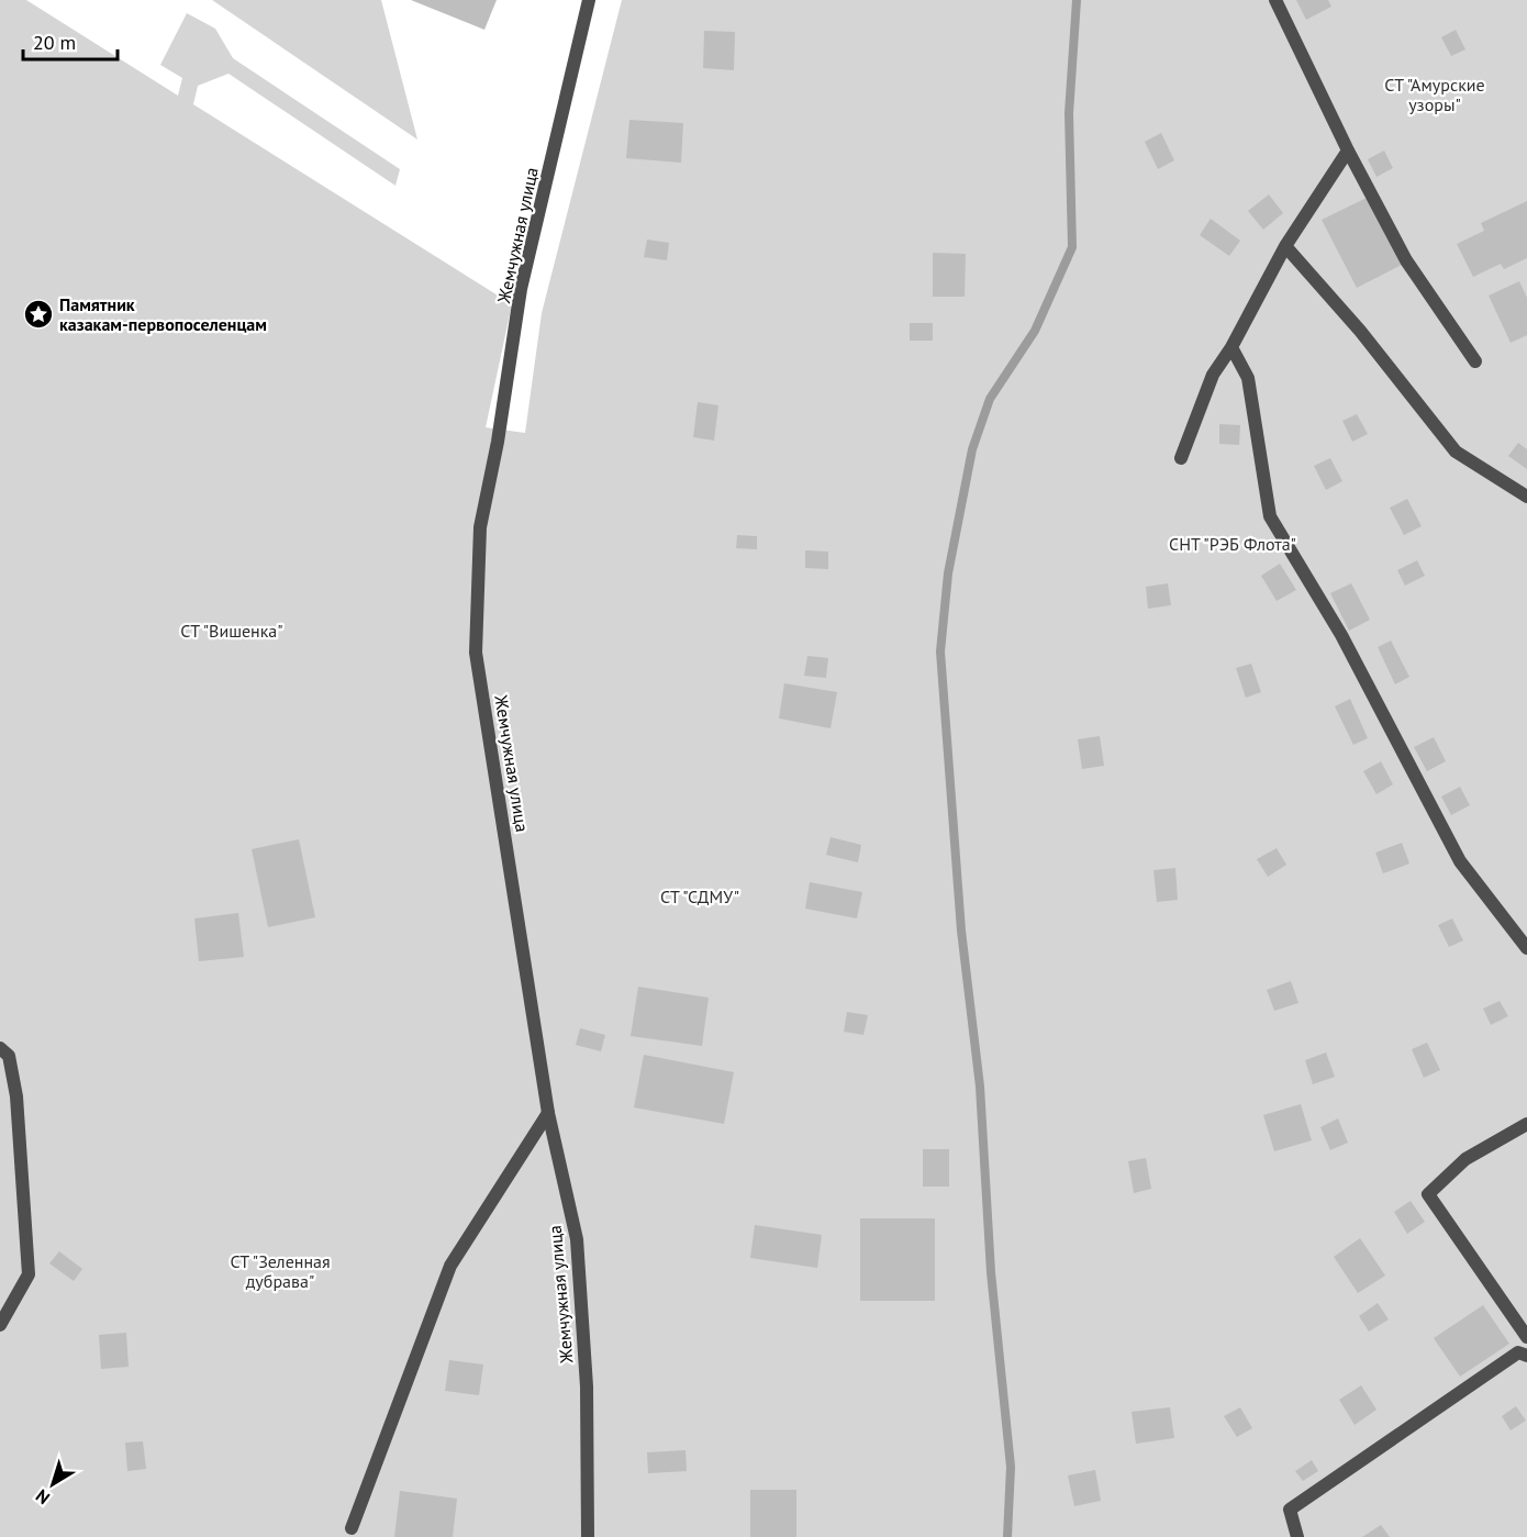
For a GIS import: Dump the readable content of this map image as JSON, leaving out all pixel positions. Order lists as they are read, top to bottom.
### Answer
{
  "streets": {
    "street": ["Жемчужная улица"]
  },
  "parks": [
    "СТ \"Амурские узоры\"",
    "СНТ \"РЭБ Флота\"",
    "СТ \"Вишенка\"",
    "СТ \"СДМУ\"",
    "СТ \"Зеленная дубрава\""
  ],
  "places": {
    "place": ["Памятник казакам-первопоселенцам"]
  },
  "scale_bar": "20 m",
  "north": "bottom left"
}
